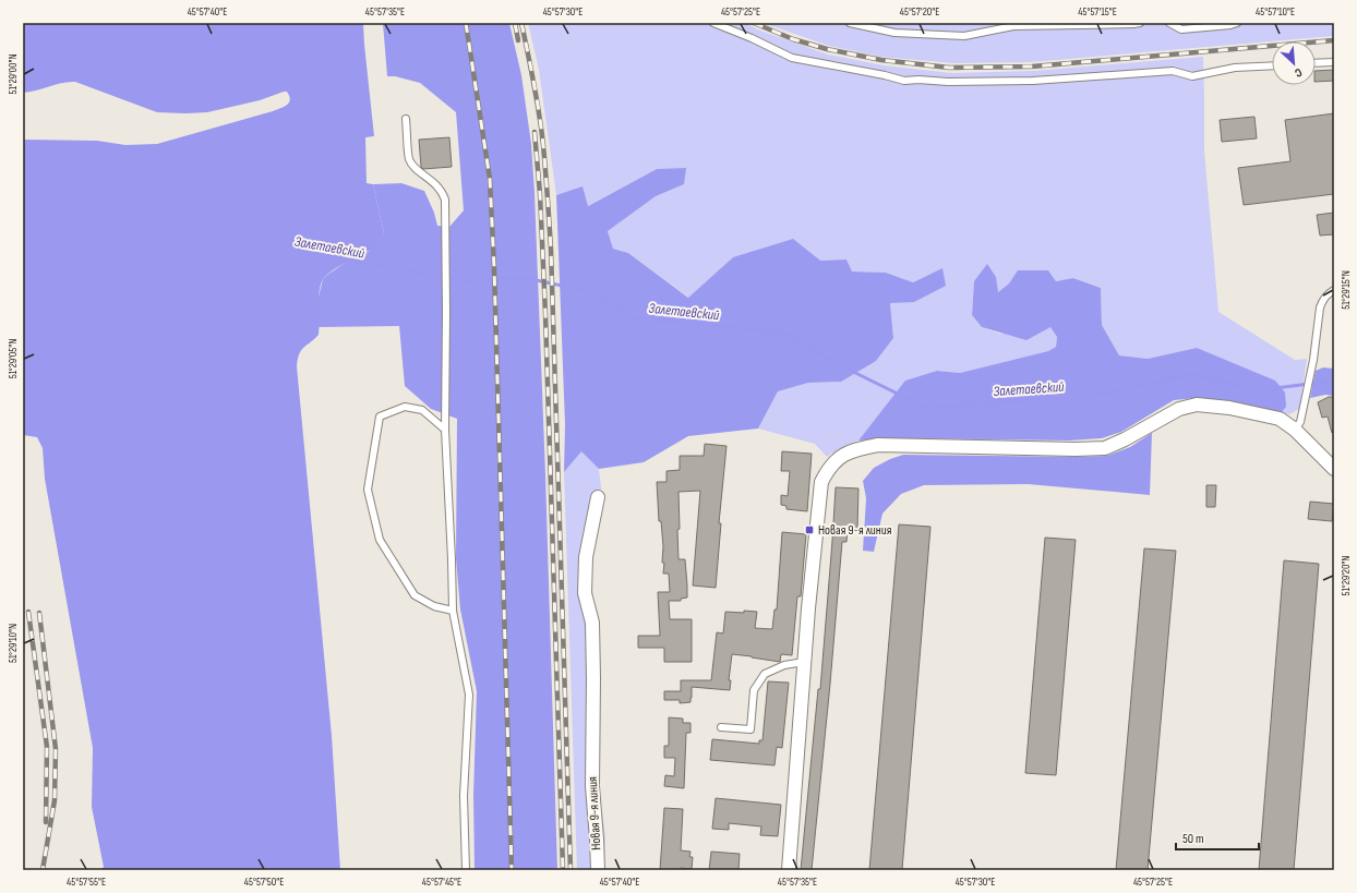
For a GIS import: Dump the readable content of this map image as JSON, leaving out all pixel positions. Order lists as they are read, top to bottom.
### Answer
{
  "streets": {
    "street": ["Новая 9-я линия"]
  },
  "water": ["Залетаевский"],
  "places": {
    "transit": ["Новая 9-я линия"]
  },
  "scale_bar": "50 m",
  "north": "bottom right",
  "coordinates": [
    "45°57'40\"E",
    "45°57'35\"E",
    "45°57'30\"E",
    "45°57'25\"E",
    "45°57'20\"E",
    "45°57'15\"E",
    "45°57'10\"E",
    "51°29'00\"N",
    "51°29'15\"N",
    "51°29'05\"N",
    "51°29'20\"N",
    "51°29'10\"N",
    "45°57'55\"E",
    "45°57'50\"E",
    "45°57'45\"E"
  ]
}
